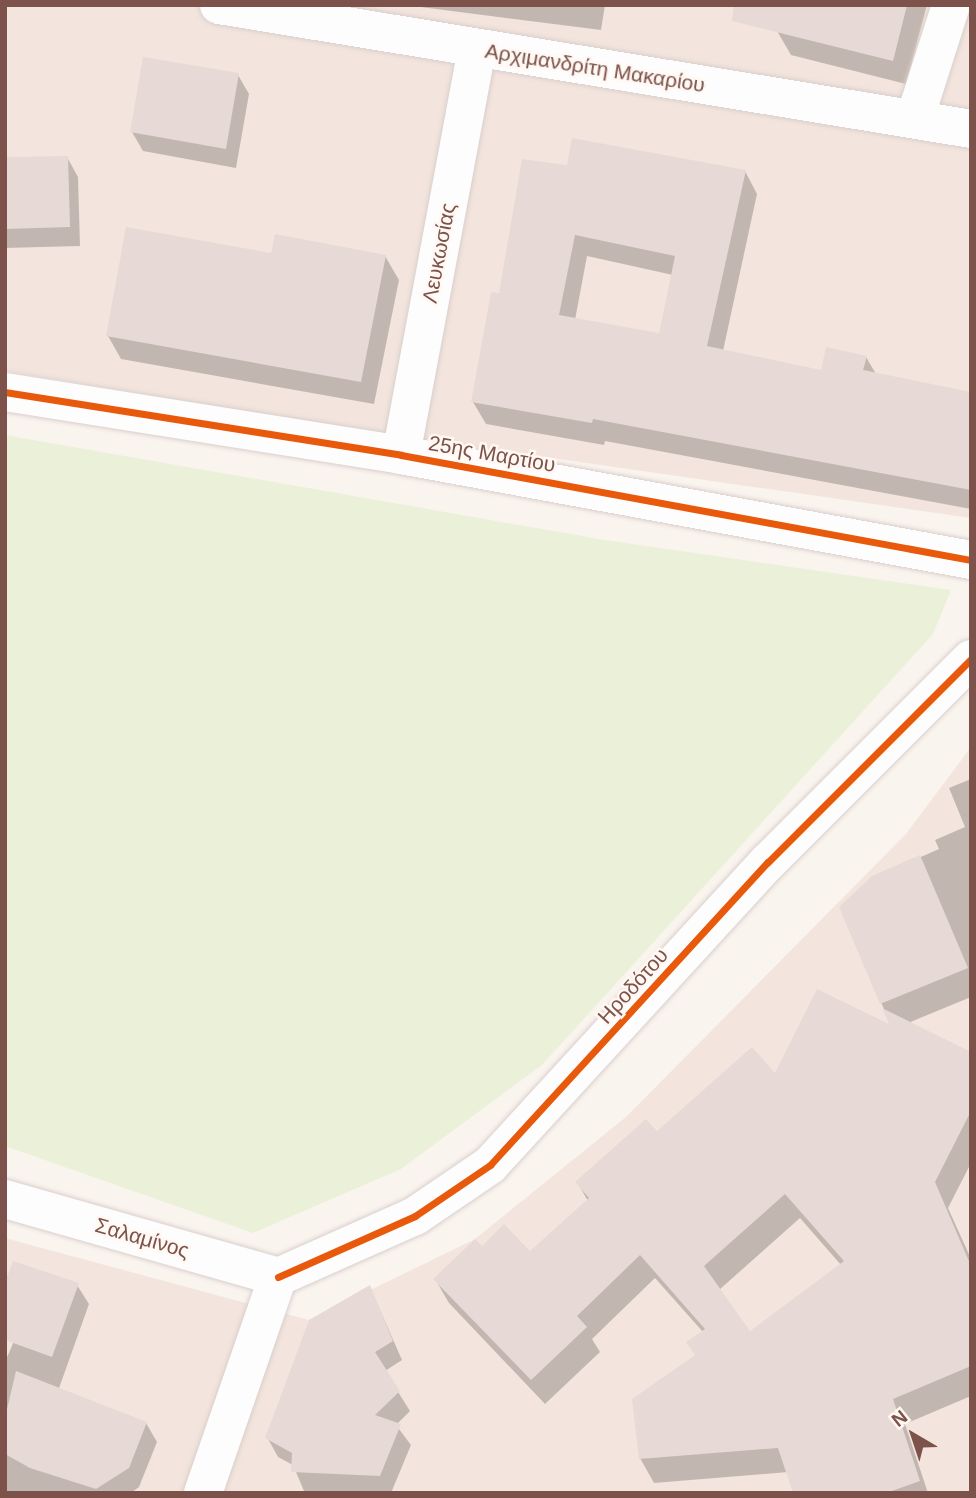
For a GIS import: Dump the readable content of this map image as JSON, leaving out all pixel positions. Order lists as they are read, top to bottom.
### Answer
{
  "streets": {
    "street": [
      "Αρχιμανδρίτη Μακαρίου",
      "Λευκωσίας",
      "25ης Μαρτίου",
      "Ηροδότου",
      "Σαλαμίνος"
    ]
  },
  "crossings": [
    ["Αρχιμανδρίτη Μακαρίου", "Λευκωσίας"],
    ["Λευκωσίας", "25ης Μαρτίου"],
    ["Ηροδότου", "Σαλαμίνος"]
  ],
  "north": "top left"
}
